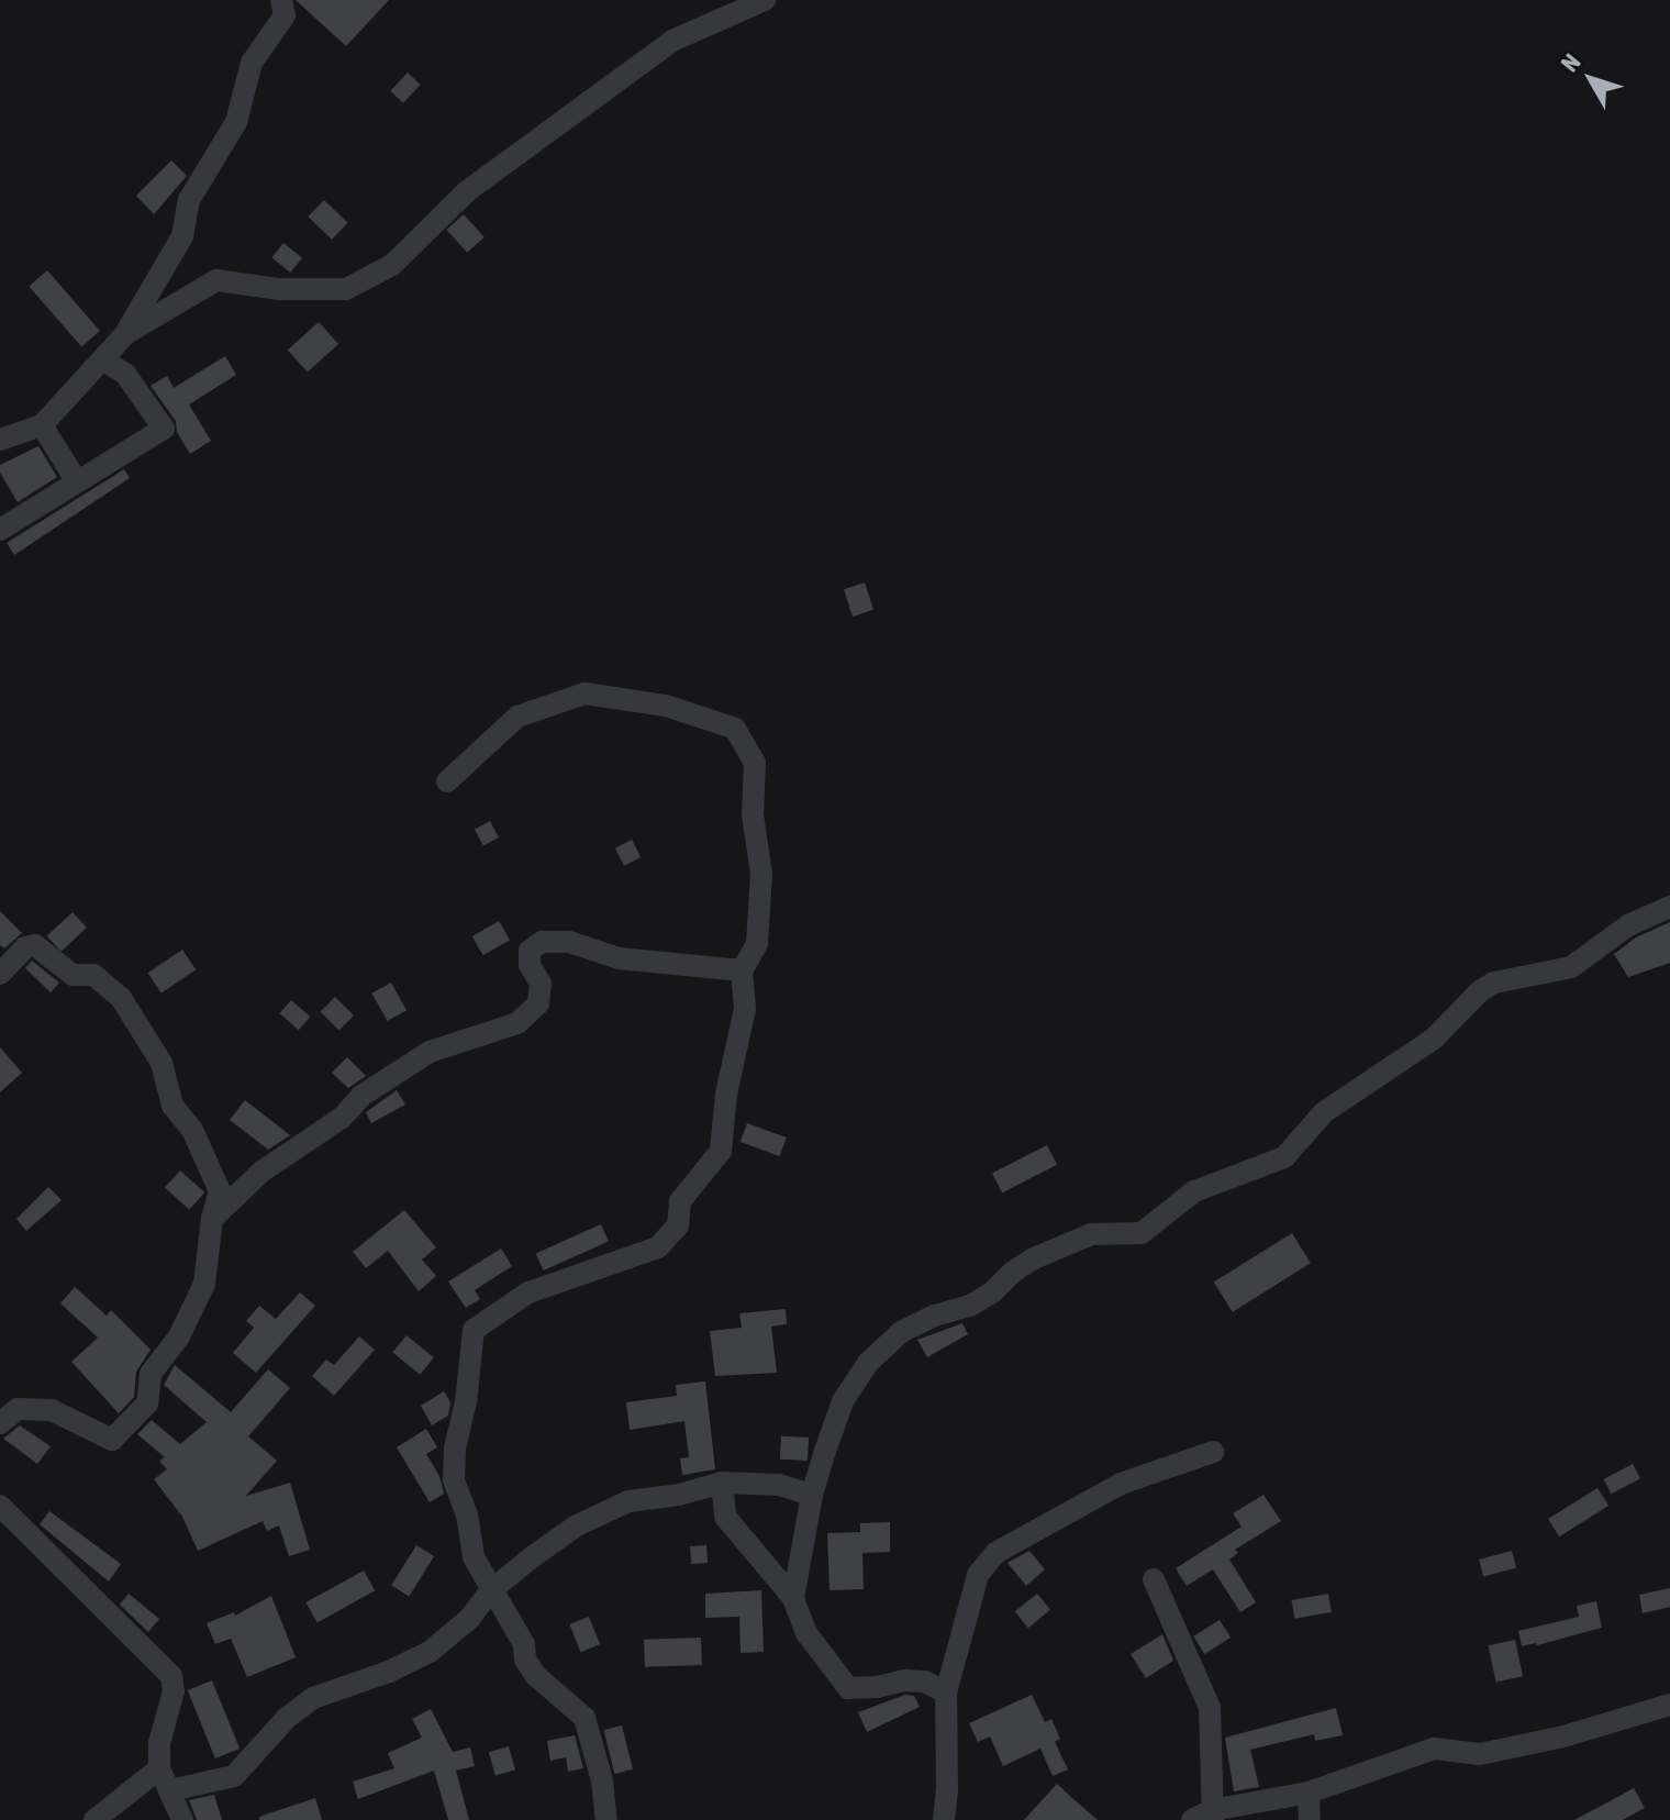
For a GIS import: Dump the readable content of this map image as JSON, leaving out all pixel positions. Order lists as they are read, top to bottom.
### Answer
{
  "north": "top left"
}
